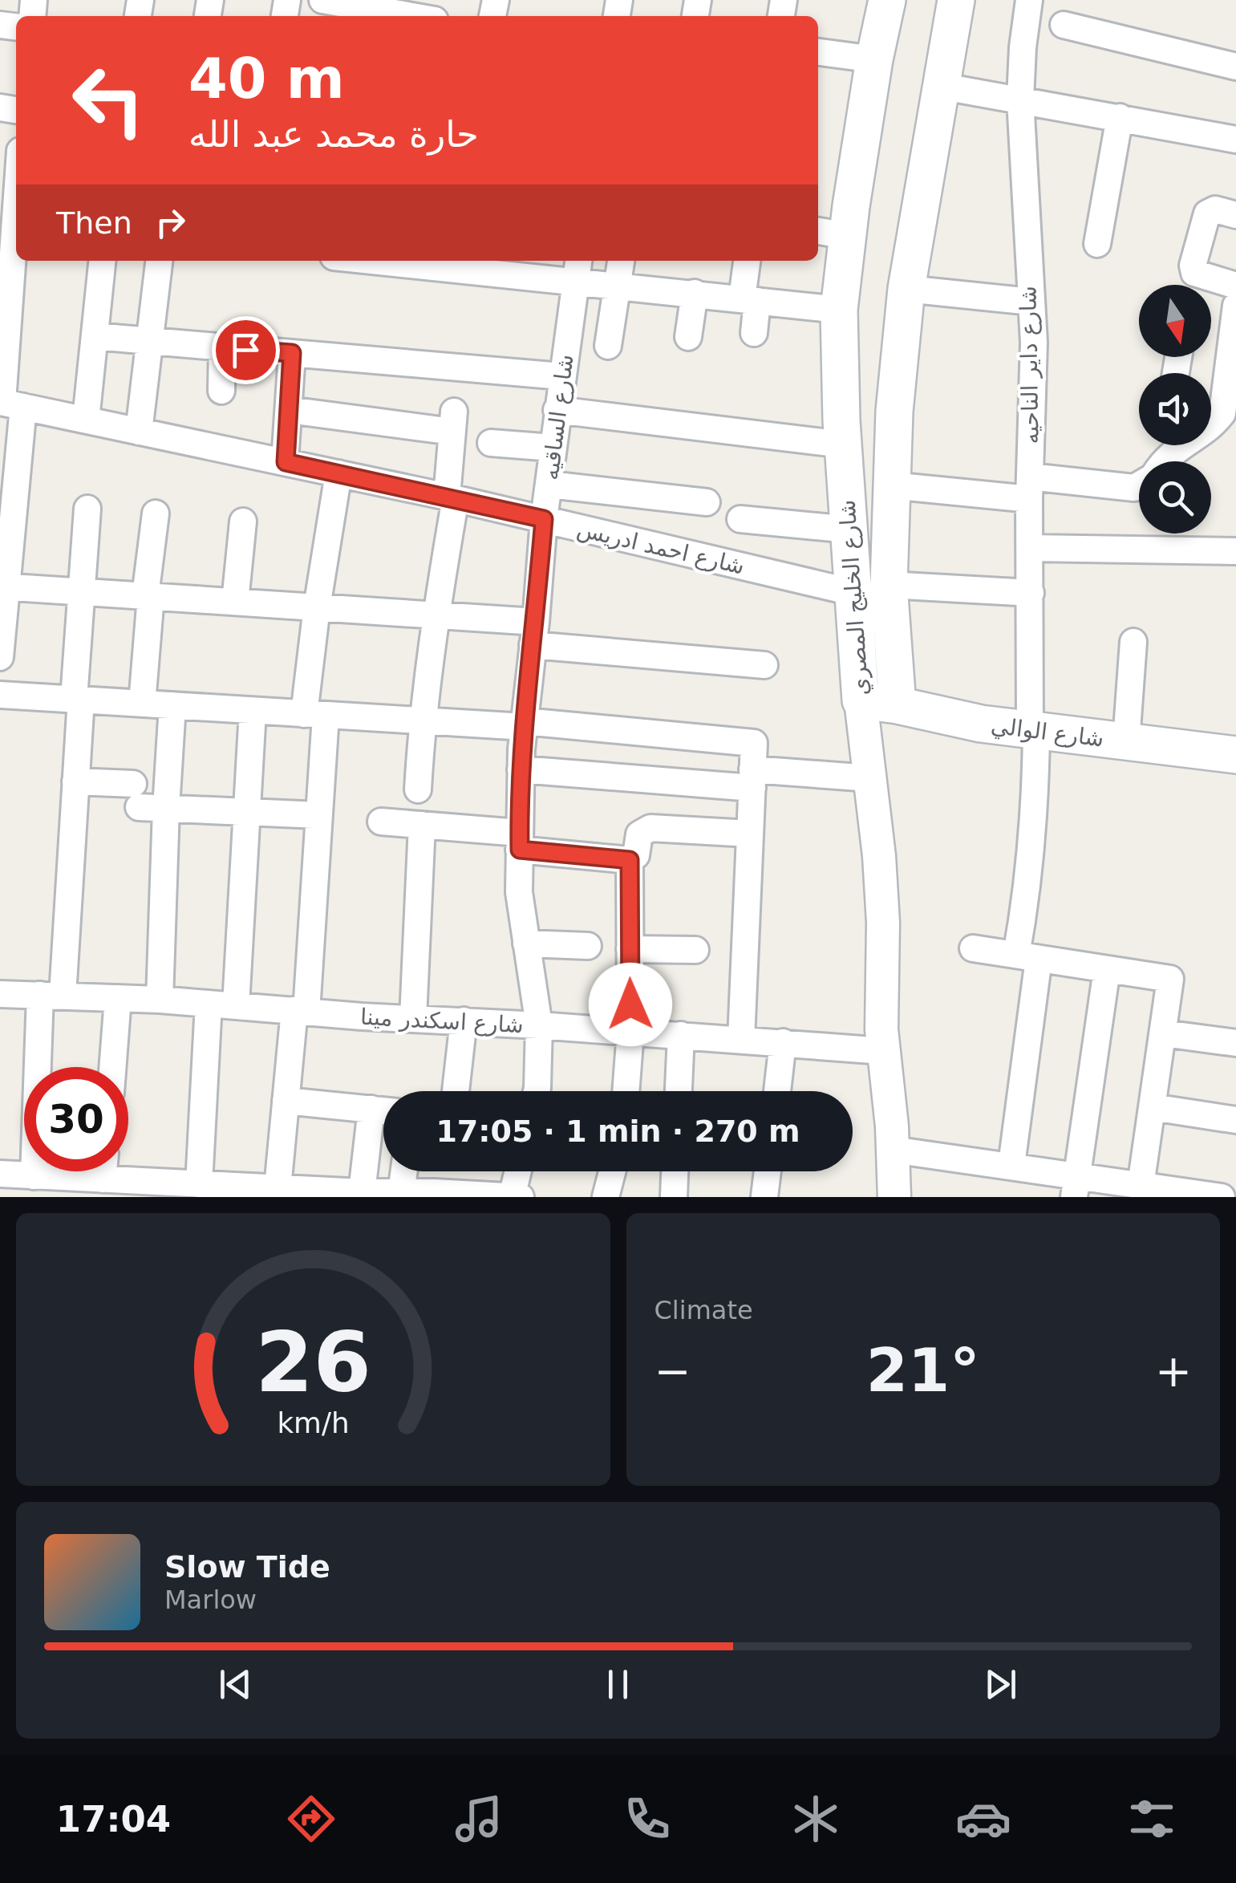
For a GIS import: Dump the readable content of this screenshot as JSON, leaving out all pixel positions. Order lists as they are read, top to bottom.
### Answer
{
  "streets": {
    "main road": ["شارع الخليج المصري", "شارع الوالي"],
    "street": [
      "شارع داير الناحيه",
      "شارع الساقيه",
      "شارع احمد ادريس",
      "شارع اسكندر مينا"
    ]
  },
  "crossings": [
    ["شارع داير الناحيه", "شارع الوالي"],
    ["شارع الساقيه", "شارع احمد ادريس"],
    ["شارع الساقيه", "شارع اسكندر مينا"],
    ["شارع احمد ادريس", "شارع الخليج المصري"],
    ["شارع الخليج المصري", "شارع الوالي"],
    ["شارع الخليج المصري", "شارع اسكندر مينا"]
  ],
  "north": "bottom",
  "page": {
    "turn": ["40 m", "حارة محمد عبد الله"],
    "then": "Then",
    "limit": "30",
    "trip": "17:05 · 1 min · 270 m",
    "tile": "Climate",
    "heat": ["−", "21°", "+"],
    "song": ["Slow Tide", "Marlow"],
    "tabs": "17:04",
    "gauge": ["26", "km/h"]
  }
}
